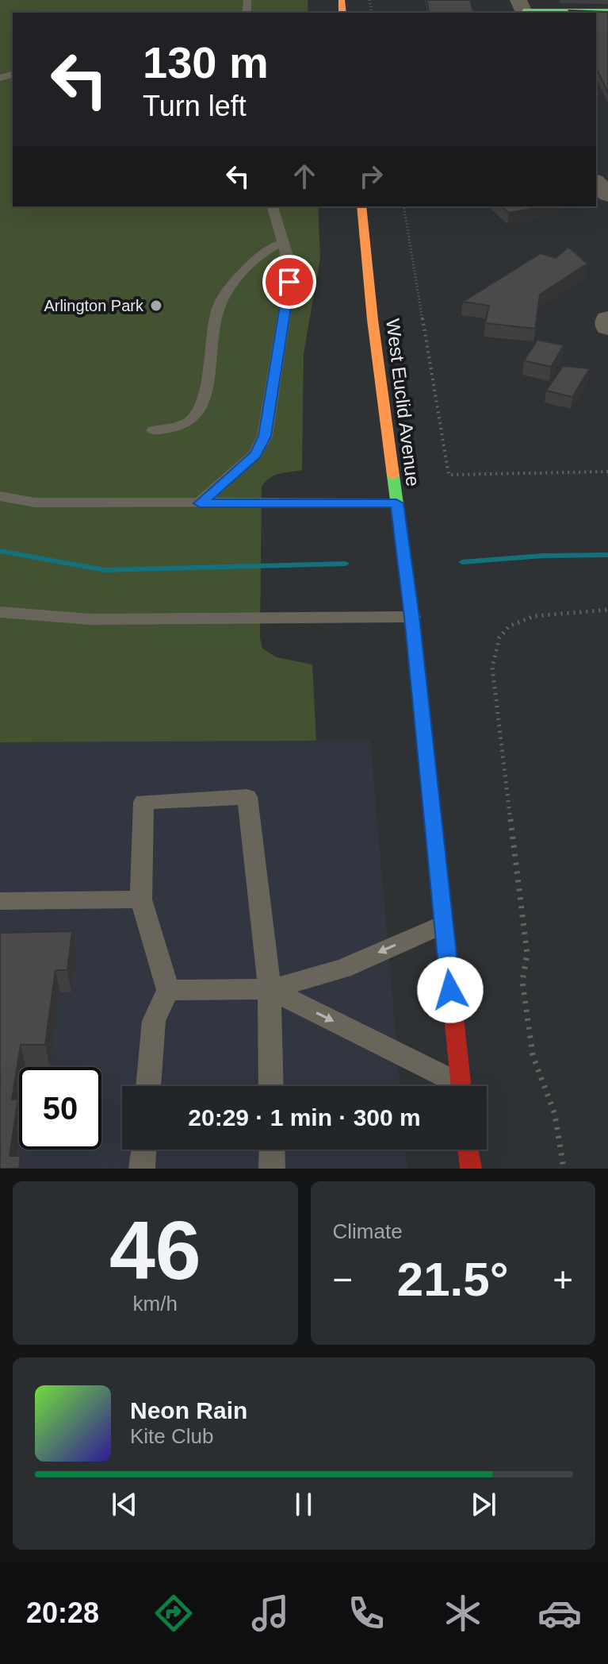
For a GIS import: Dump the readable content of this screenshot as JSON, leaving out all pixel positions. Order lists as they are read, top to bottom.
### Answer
{
  "streets": {
    "main road": ["West Euclid Avenue"]
  },
  "places": ["Arlington Park"],
  "page": {
    "turn": ["130 m", "Turn left"],
    "limit": "50",
    "trip": "20:29 · 1 min · 300 m",
    "tile": [
      ["46", "km/h"],
      "Climate"
    ],
    "heat": ["−", "21.5°", "+"],
    "song": ["Neon Rain", "Kite Club"],
    "tabs": "20:28"
  }
}
